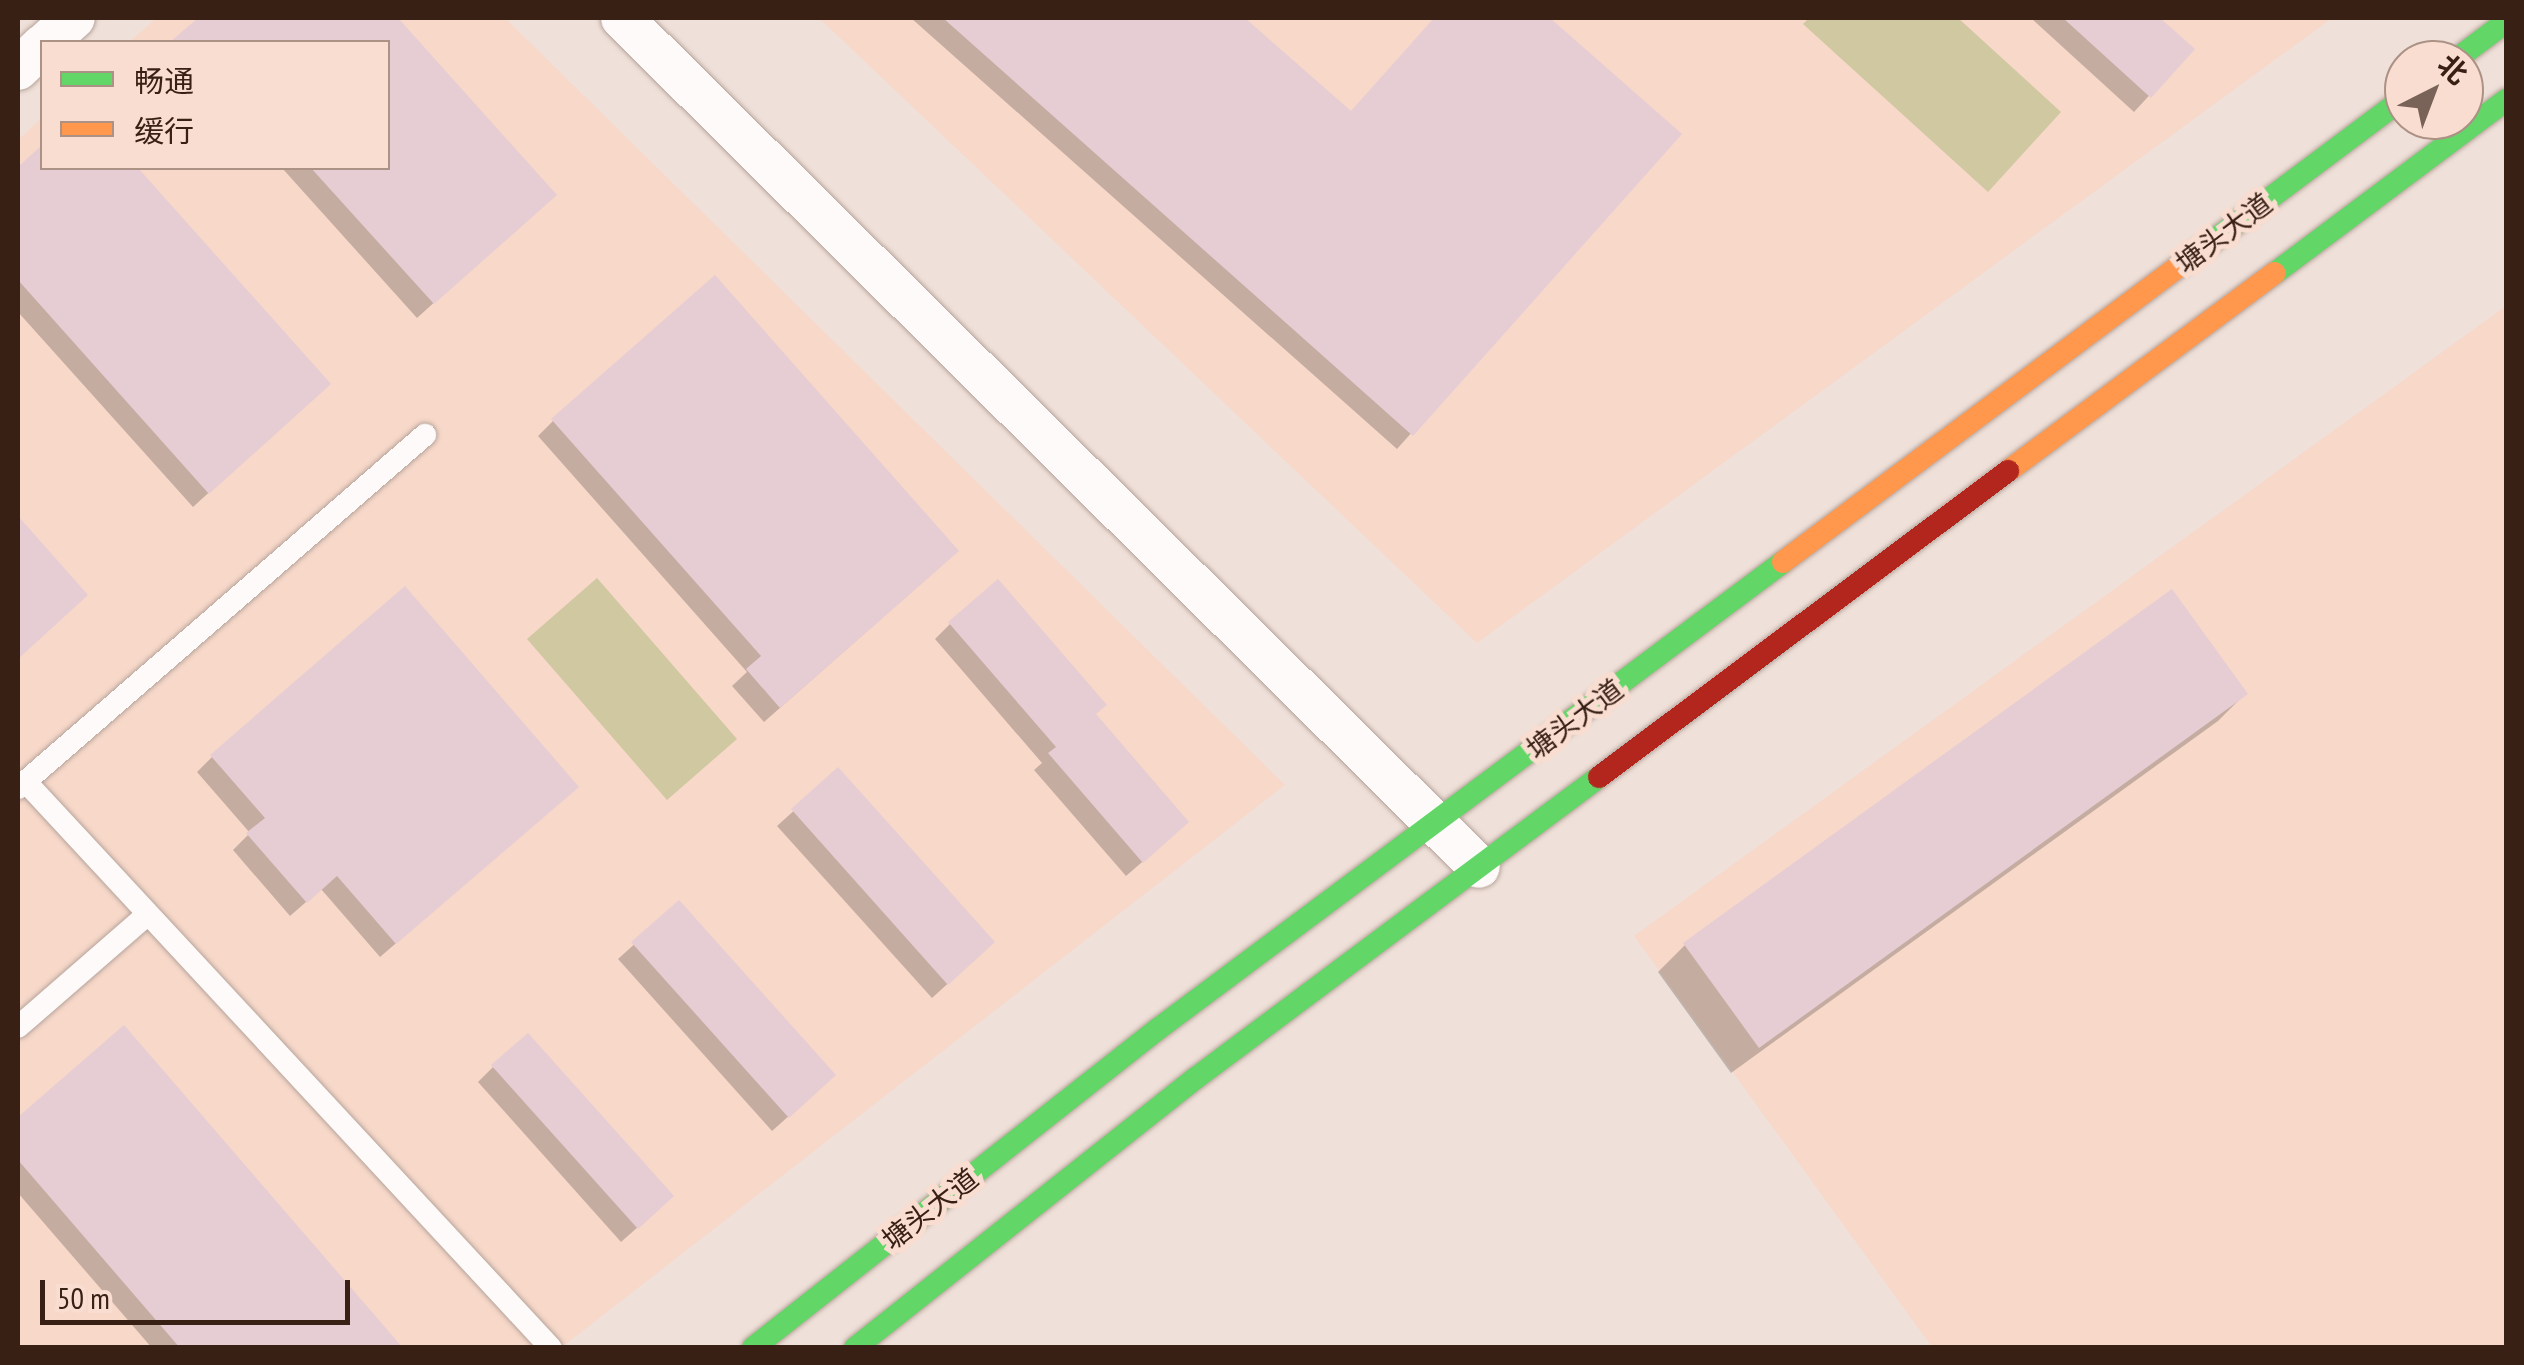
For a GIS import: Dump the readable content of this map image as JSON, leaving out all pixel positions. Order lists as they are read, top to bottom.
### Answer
{
  "streets": {
    "main road": ["塘头大道"]
  },
  "legend": ["畅通", "缓行"],
  "scale_bar": "50 m",
  "north": "top right"
}
